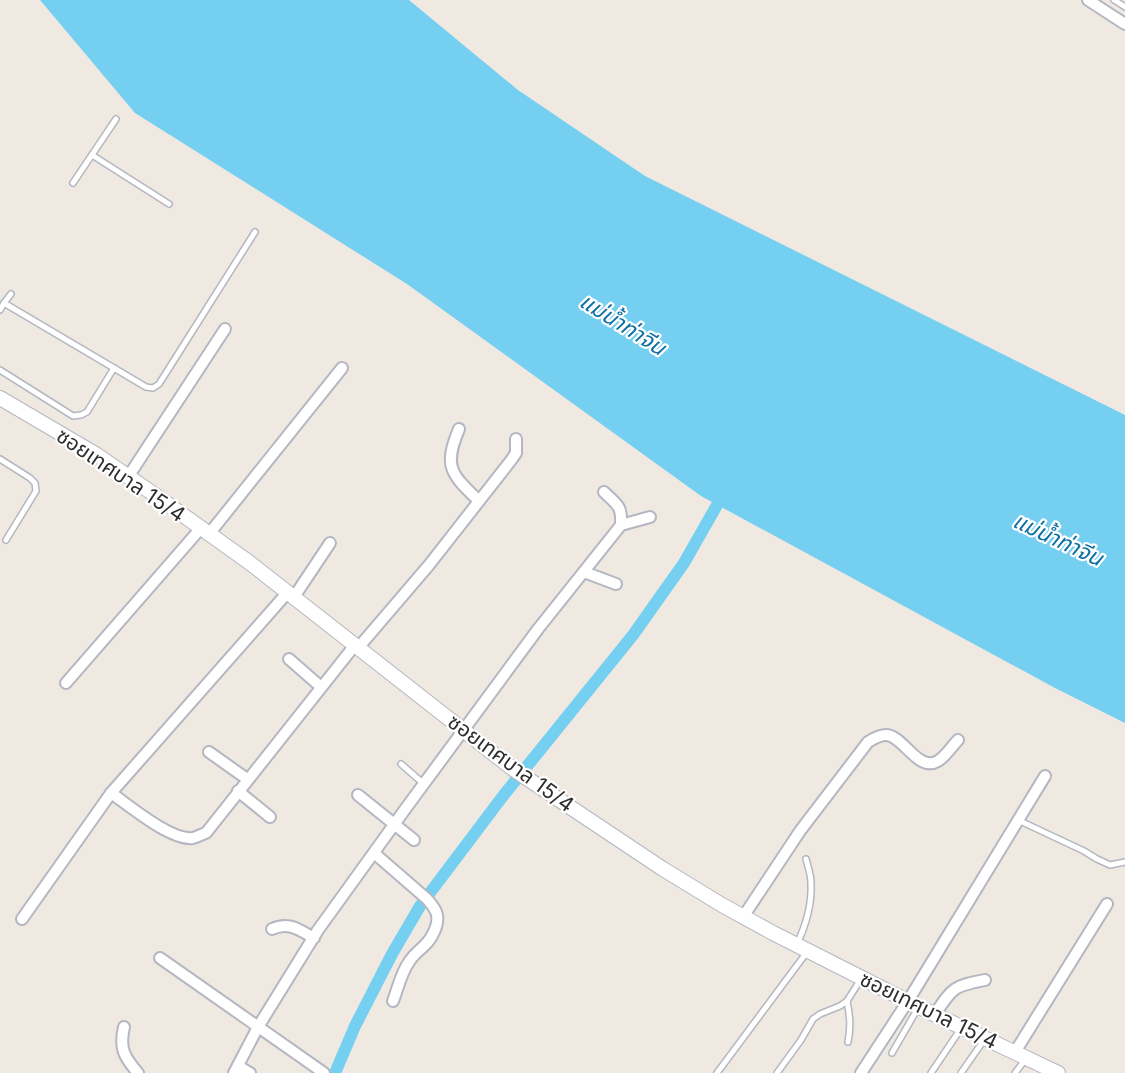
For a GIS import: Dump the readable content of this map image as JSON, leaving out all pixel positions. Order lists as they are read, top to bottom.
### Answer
{
  "streets": {
    "street": ["ซอยเทศบาล 15/4"]
  },
  "water": ["แม่น้ำท่าจีน"]
}
